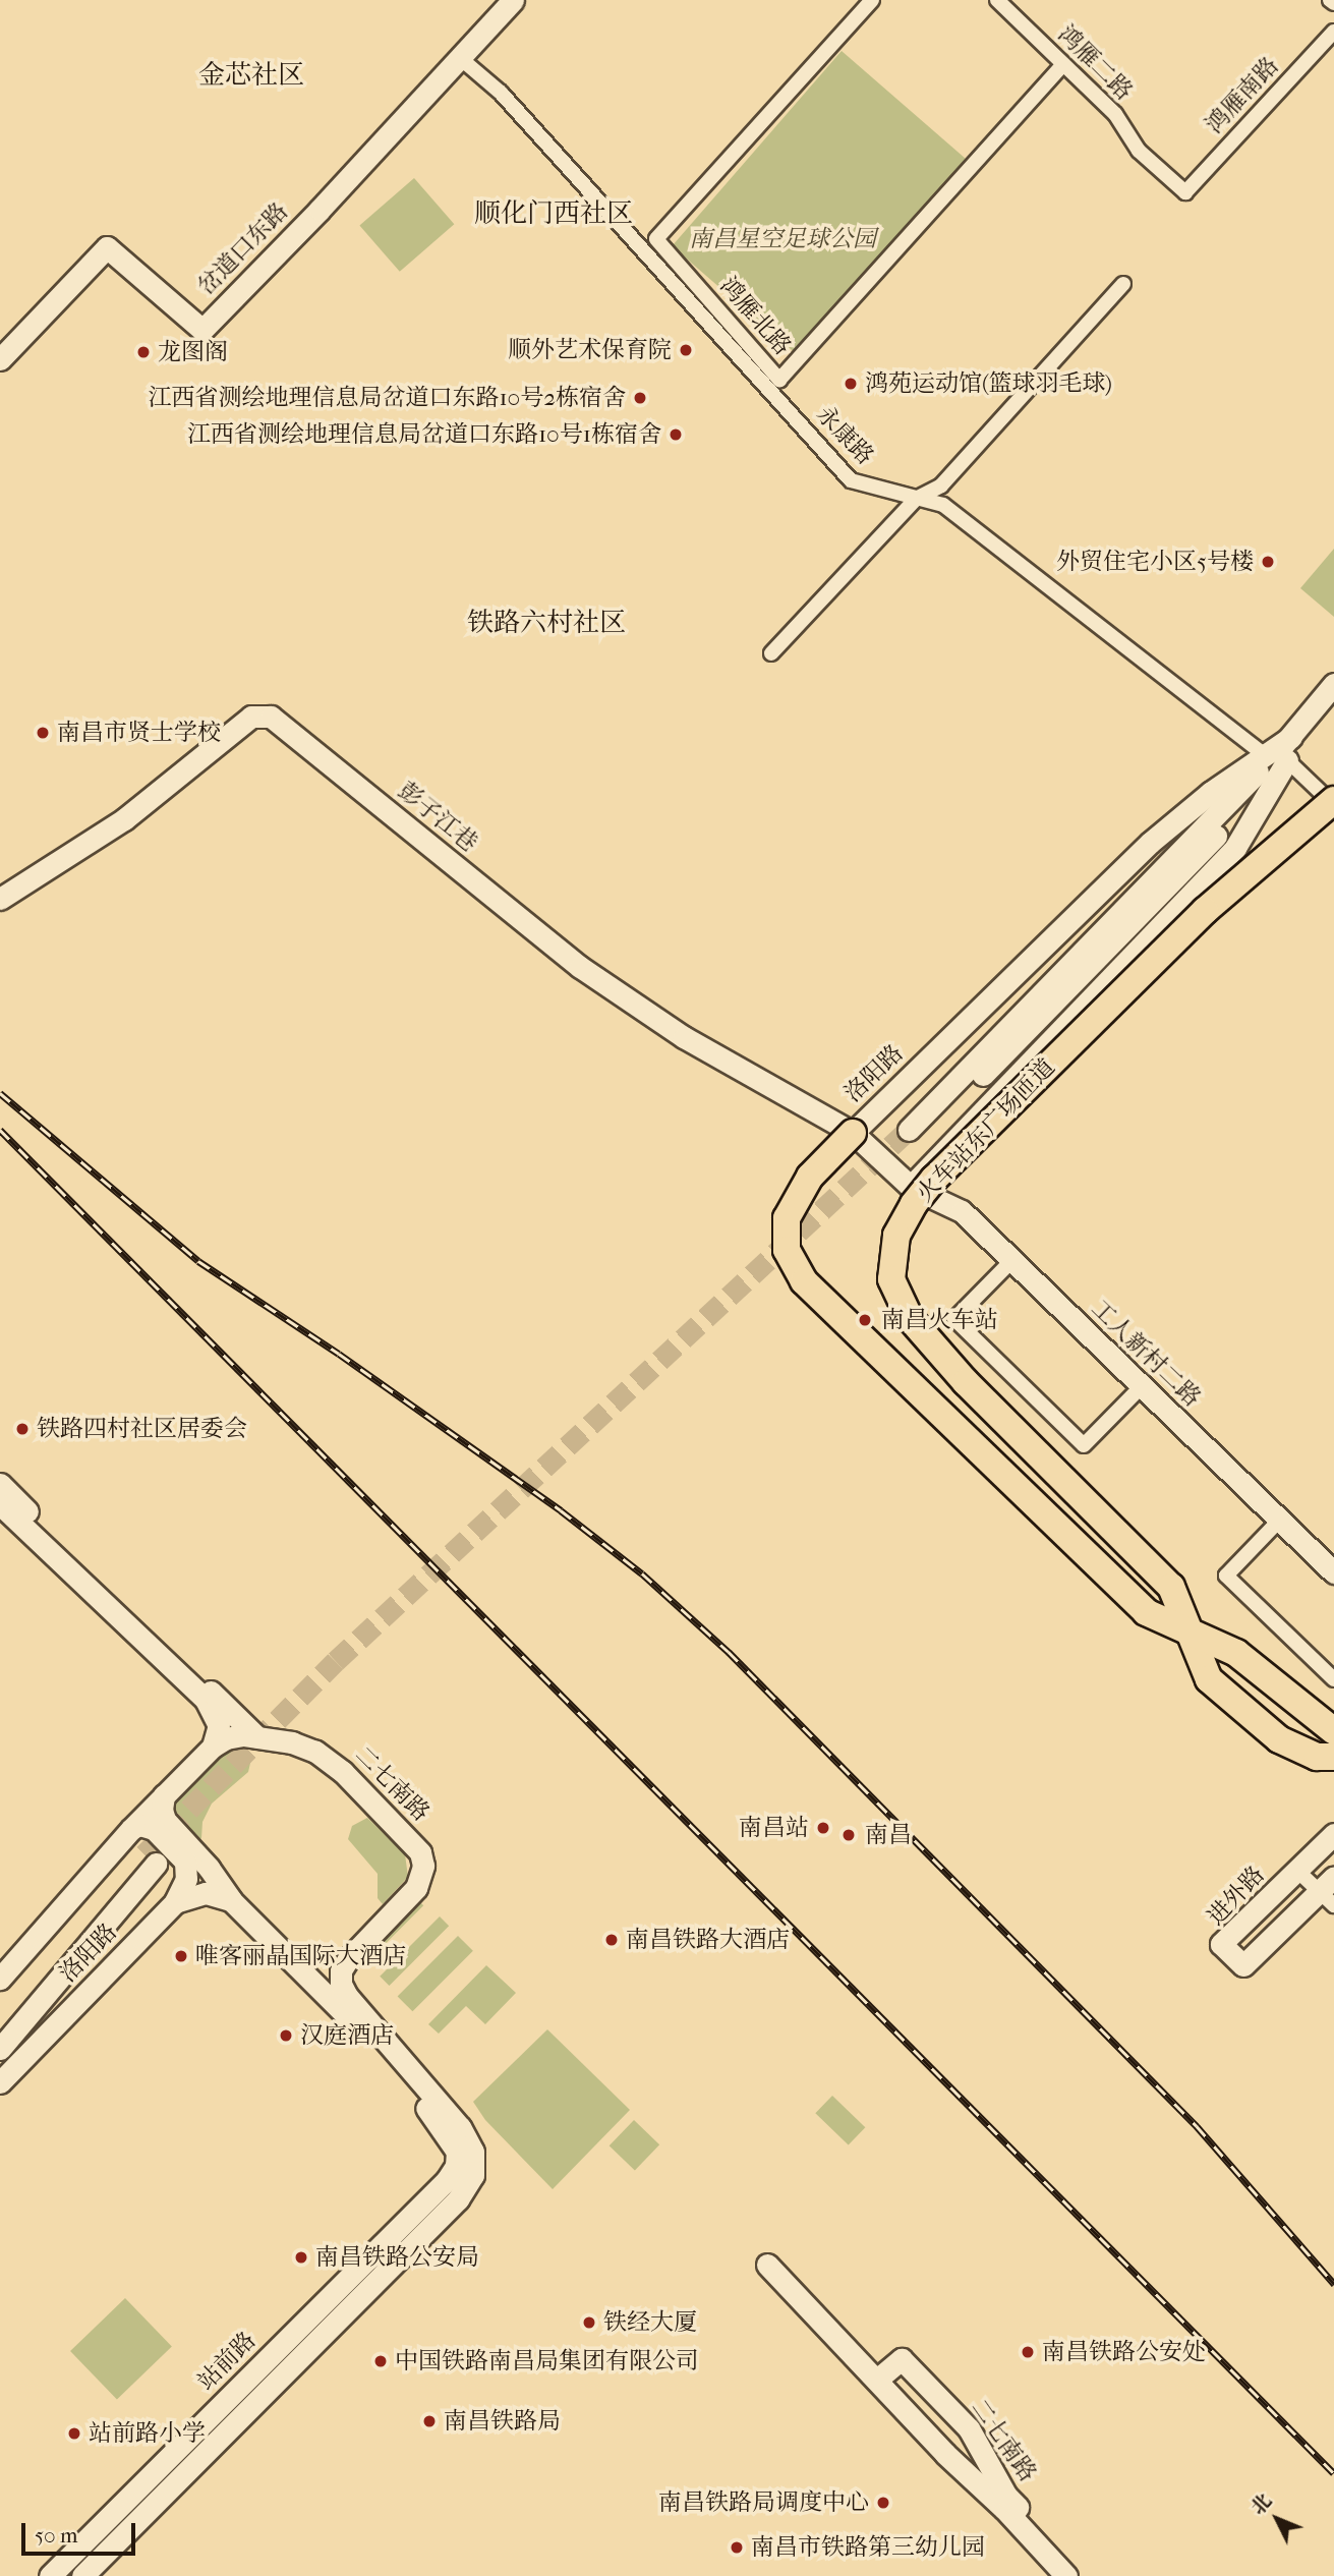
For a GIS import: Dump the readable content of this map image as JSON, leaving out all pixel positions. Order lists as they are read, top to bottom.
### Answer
{
  "streets": {
    "highway": ["火车站东广场匝道"],
    "main road": [
      "岔道口东路",
      "彭子江巷",
      "洛阳路",
      "工人新村二路",
      "二七南路",
      "进外路",
      "站前路"
    ],
    "street": [
      "鸿雁二路",
      "鸿雁南路",
      "鸿雁北路",
      "永康路"
    ]
  },
  "crossings": [
    ["鸿雁二路", "鸿雁南路"],
    ["鸿雁二路", "鸿雁北路"],
    ["岔道口东路", "永康路"],
    ["永康路", "洛阳路"],
    ["彭子江巷", "洛阳路"],
    ["洛阳路", "工人新村二路"],
    ["二七南路", "站前路"]
  ],
  "districts": ["金芯社区", "顺化门西社区", "铁路六村社区"],
  "parks": ["南昌星空足球公园"],
  "places": [
    "顺外艺术保育院",
    "龙图阁",
    "鸿苑运动馆(篮球羽毛球)",
    "江西省测绘地理信息局岔道口东路10号2栋宿舍",
    "江西省测绘地理信息局岔道口东路10号1栋宿舍",
    "外贸住宅小区5号楼",
    "南昌市贤士学校",
    "南昌火车站",
    "铁路四村社区居委会",
    "南昌站",
    "南昌",
    "南昌铁路大酒店",
    "唯客丽晶国际大酒店",
    "汉庭酒店",
    "南昌铁路公安局",
    "铁经大厦",
    "南昌铁路公安处",
    "中国铁路南昌局集团有限公司",
    "南昌铁路局",
    "站前路小学",
    "南昌铁路局调度中心",
    "南昌市铁路第三幼儿园"
  ],
  "scale_bar": "50 m",
  "north": "top left"
}
